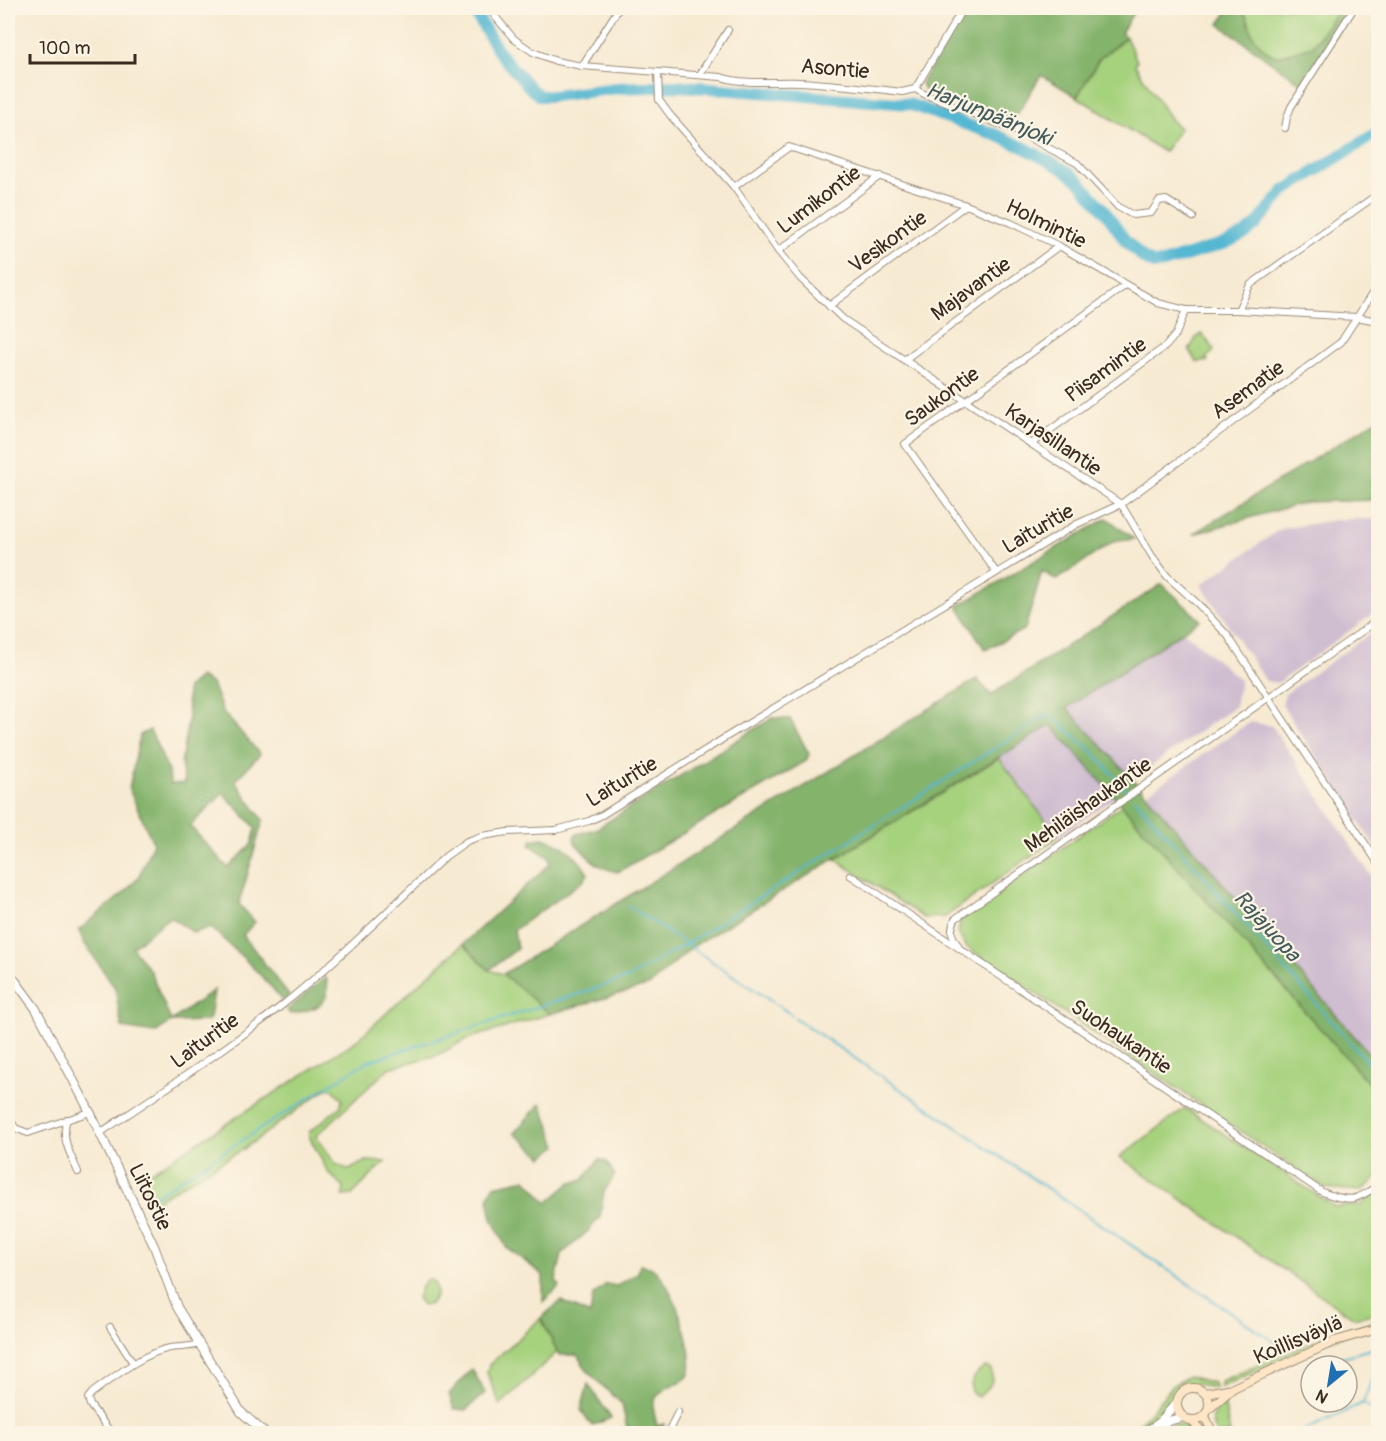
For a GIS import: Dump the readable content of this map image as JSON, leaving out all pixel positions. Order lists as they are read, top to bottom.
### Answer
{
  "streets": {
    "main road": ["Koillisväylä"],
    "street": [
      "Asontie",
      "Lumikontie",
      "Holmintie",
      "Vesikontie",
      "Majavantie",
      "Piisamintie",
      "Asematie",
      "Saukontie",
      "Karjasillantie",
      "Laituritie",
      "Mehiläishaukantie",
      "Suohaukantie",
      "Liitostie"
    ]
  },
  "crossings": [
    ["Asontie", "Karjasillantie"],
    ["Lumikontie", "Holmintie"],
    ["Lumikontie", "Karjasillantie"],
    ["Holmintie", "Vesikontie"],
    ["Holmintie", "Majavantie"],
    ["Holmintie", "Piisamintie"],
    ["Holmintie", "Asematie"],
    ["Holmintie", "Saukontie"],
    ["Holmintie", "Karjasillantie"],
    ["Vesikontie", "Karjasillantie"],
    ["Majavantie", "Karjasillantie"],
    ["Piisamintie", "Karjasillantie"],
    ["Asematie", "Karjasillantie"],
    ["Asematie", "Laituritie"],
    ["Saukontie", "Karjasillantie"],
    ["Saukontie", "Laituritie"],
    ["Karjasillantie", "Laituritie"],
    ["Karjasillantie", "Mehiläishaukantie"],
    ["Laituritie", "Liitostie"],
    ["Mehiläishaukantie", "Suohaukantie"]
  ],
  "water": ["Harjunpäänjoki", "Rajajuopa"],
  "scale_bar": "100 m",
  "north": "bottom left"
}
